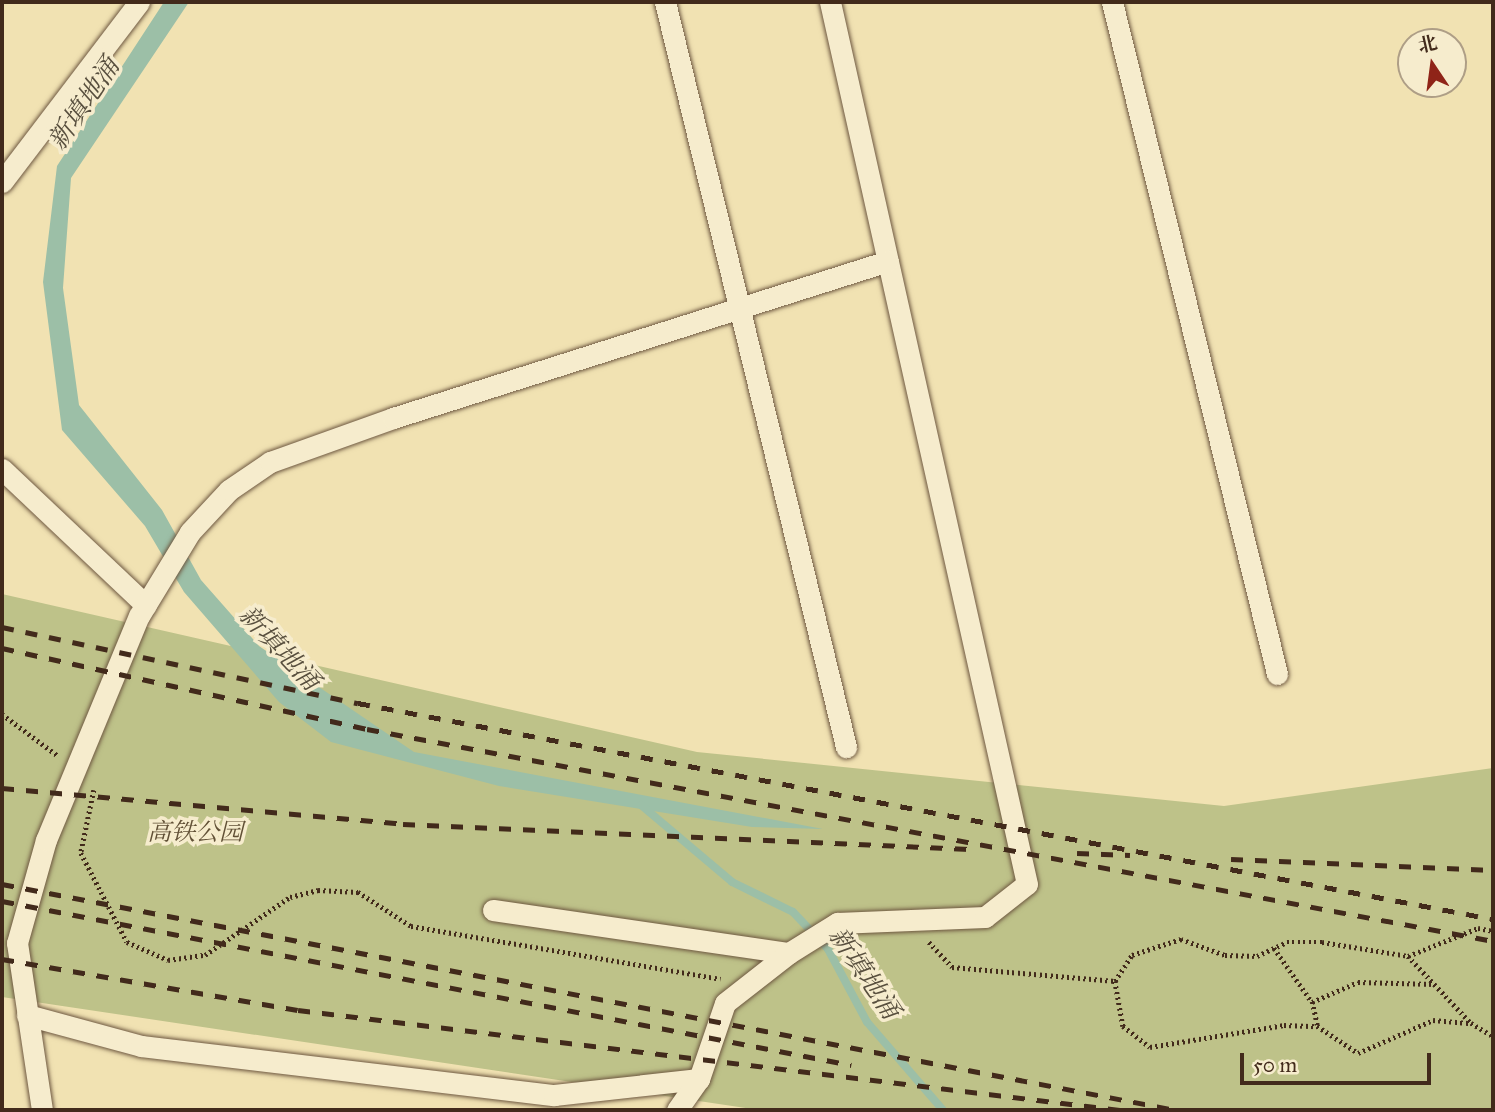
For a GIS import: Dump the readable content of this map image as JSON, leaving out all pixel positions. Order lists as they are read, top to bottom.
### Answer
{
  "water": ["新填地涌"],
  "parks": ["高铁公园"],
  "scale_bar": "50 m",
  "north": "top"
}
